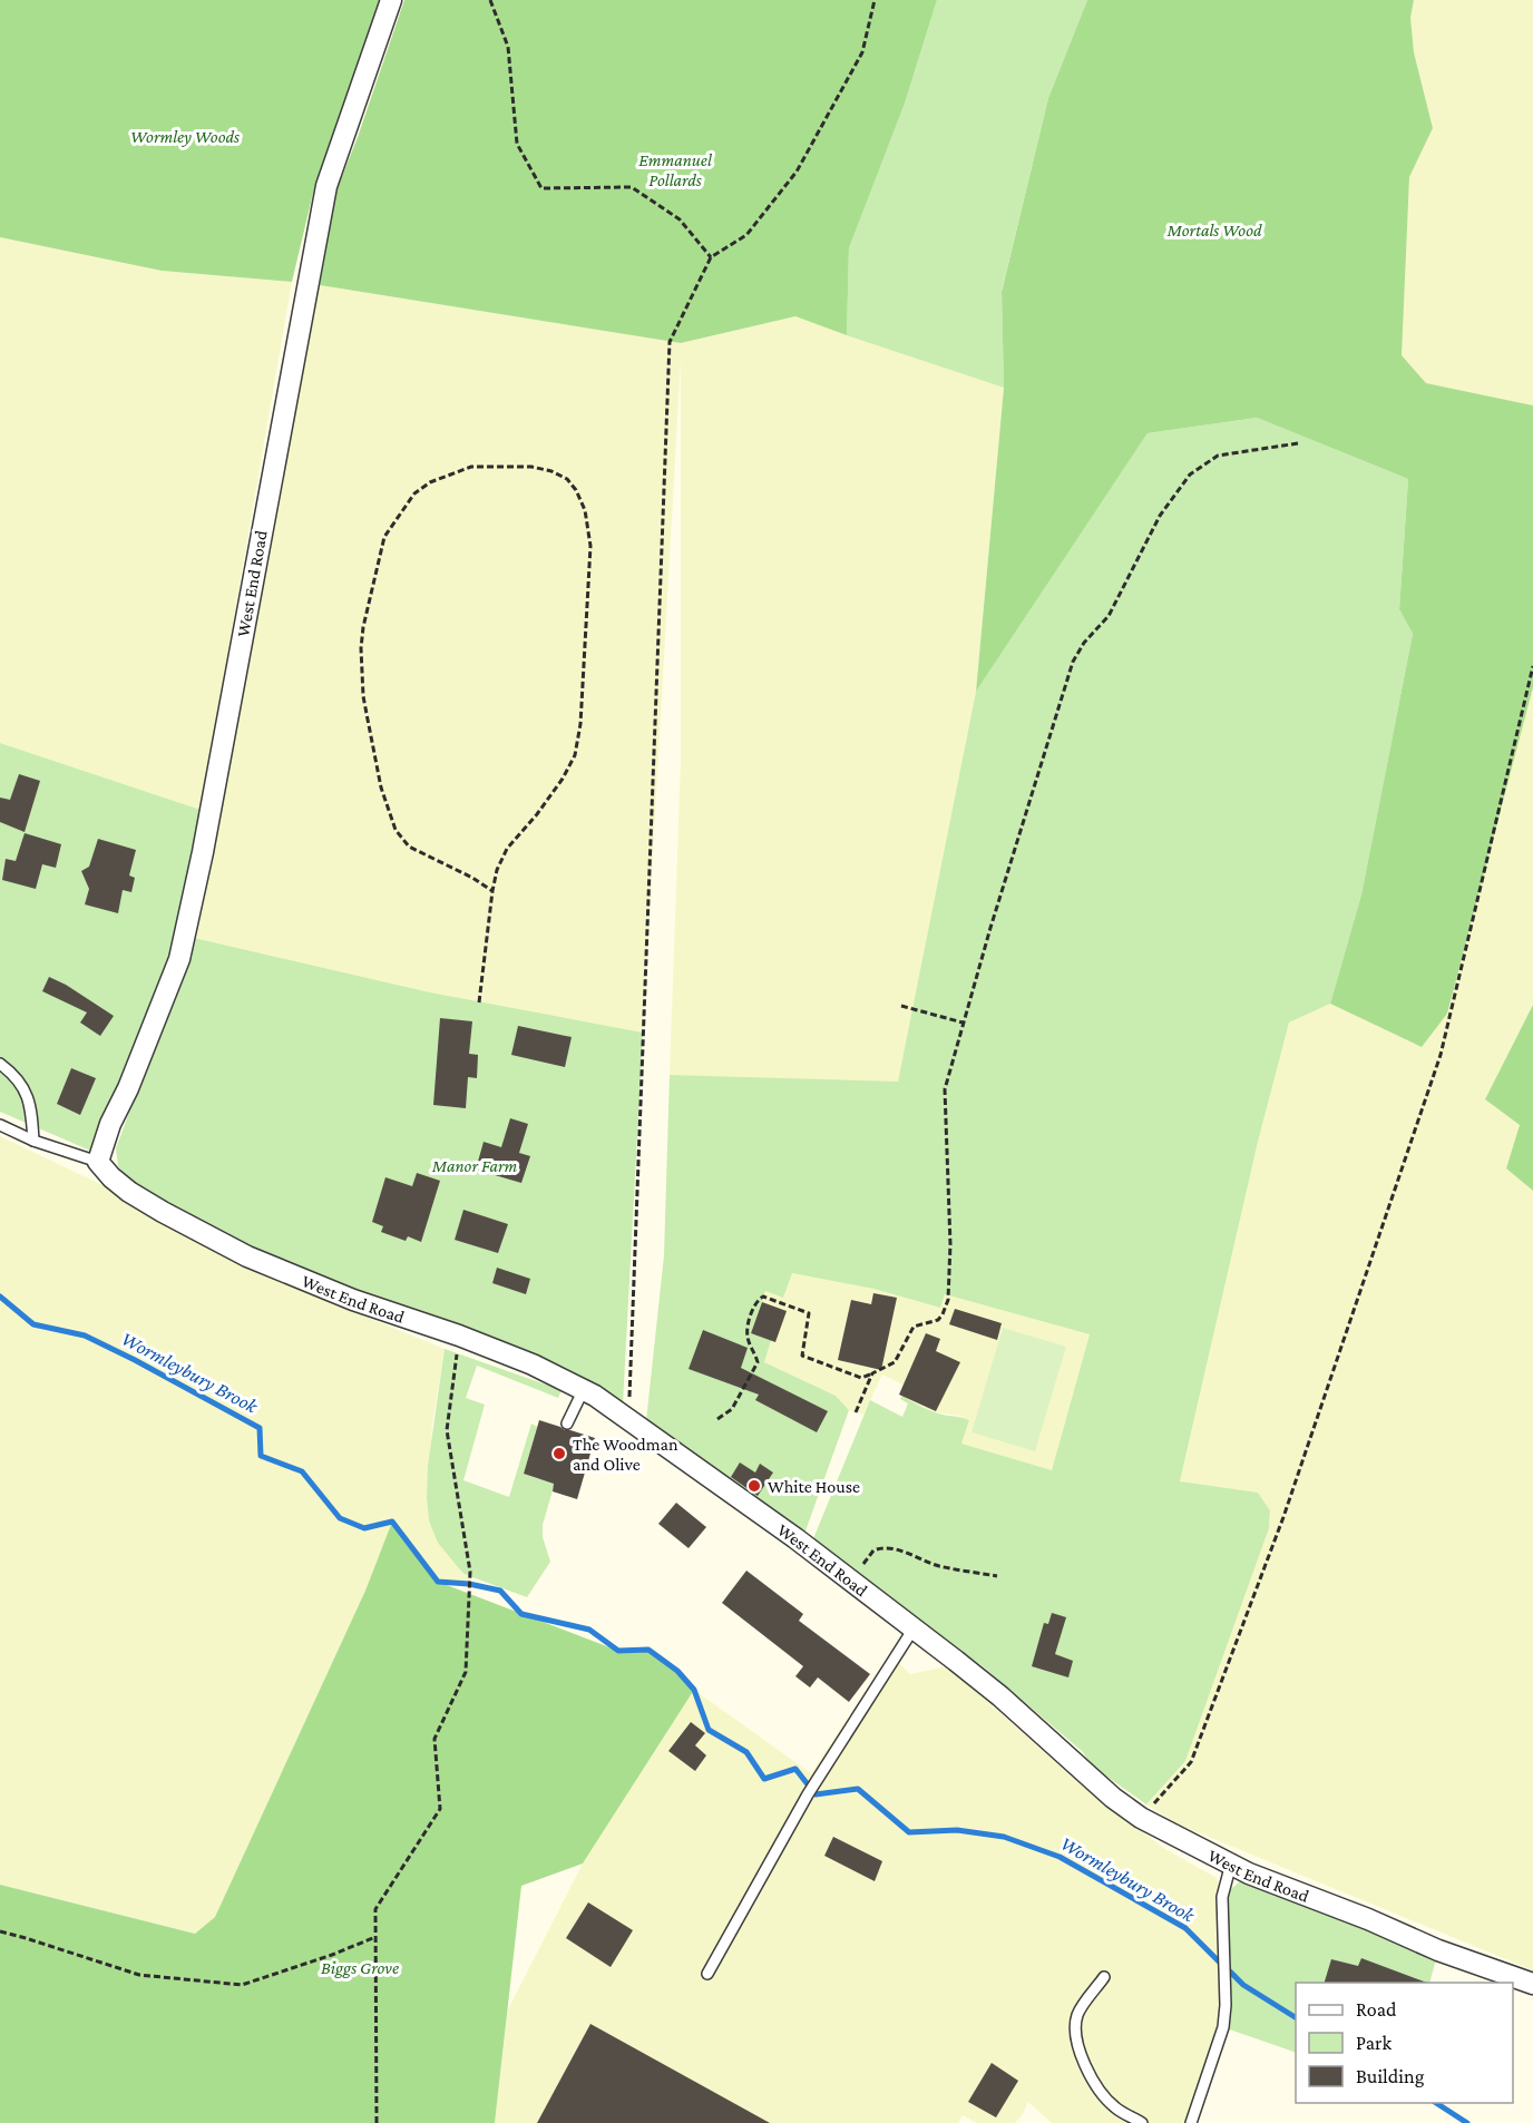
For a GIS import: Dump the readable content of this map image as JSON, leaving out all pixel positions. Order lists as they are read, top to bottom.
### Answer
{
  "streets": {
    "street": ["West End Road"]
  },
  "water": ["Wormleybury Brook"],
  "parks": [
    "Wormley Woods",
    "Emmanuel Pollards",
    "Mortals Wood",
    "Manor Farm",
    "Biggs Grove"
  ],
  "places": ["The Woodman and Olive", "White House"],
  "legend": ["Road", "Park", "Building"]
}
